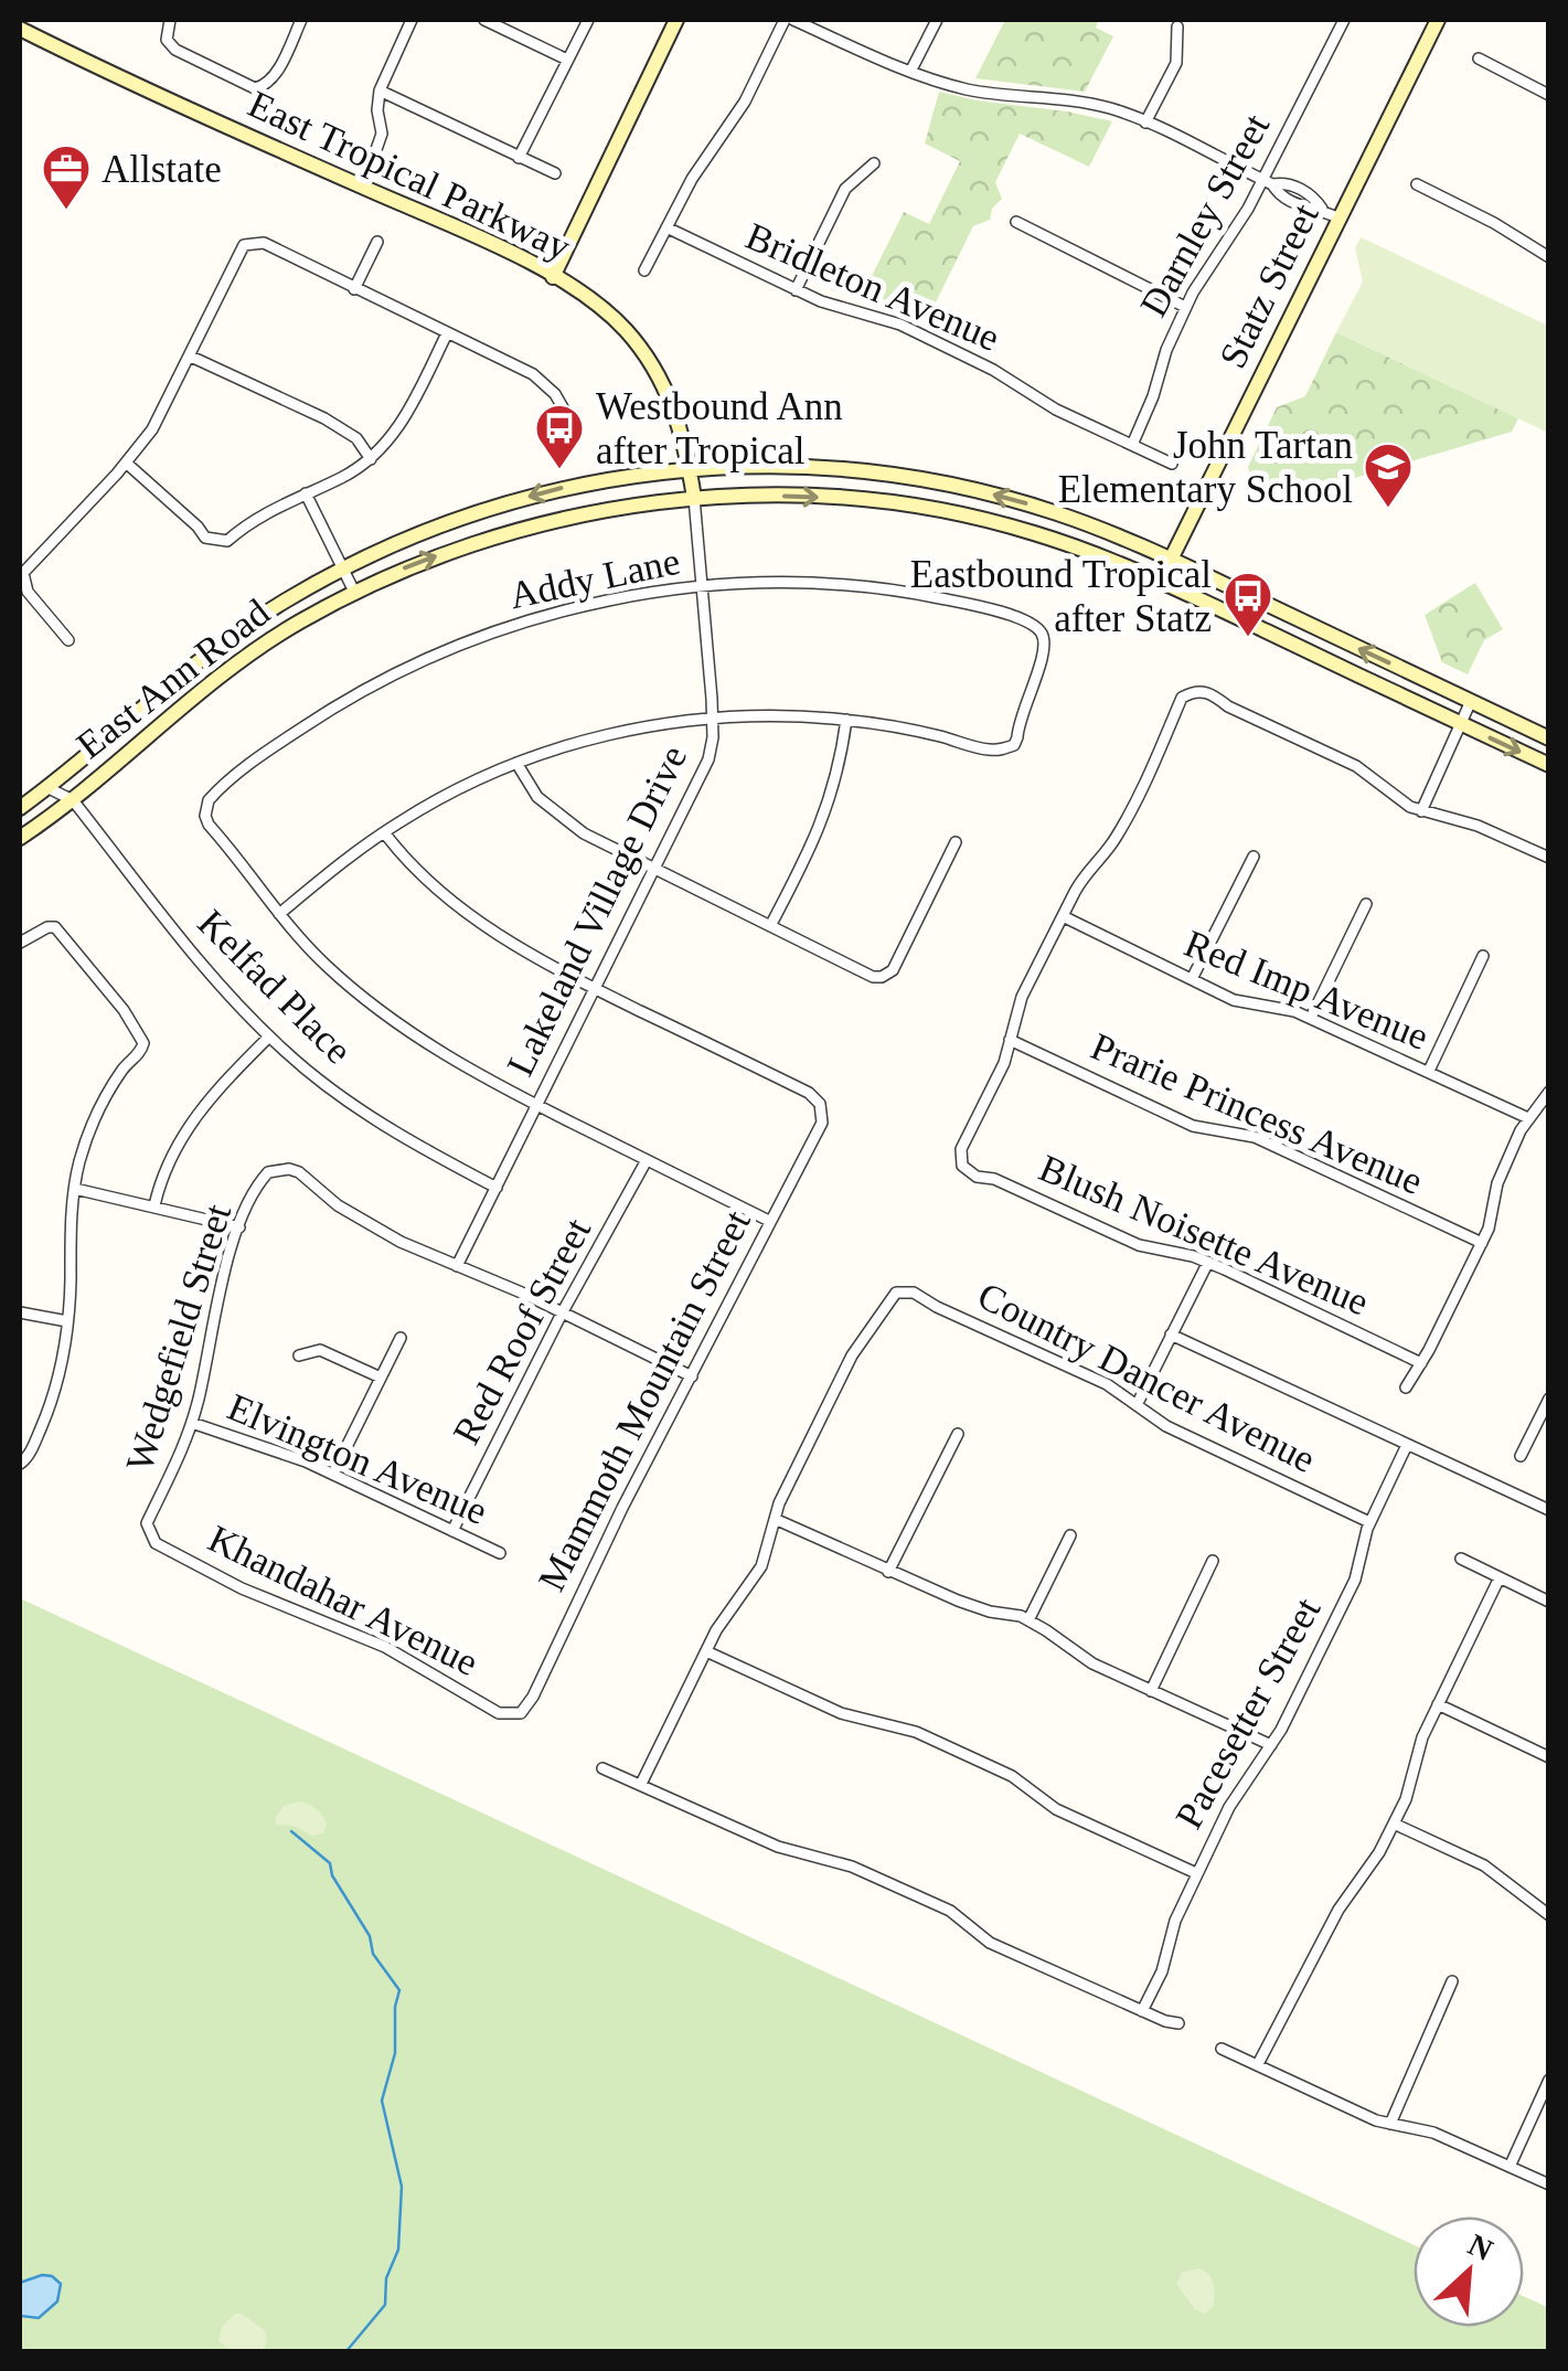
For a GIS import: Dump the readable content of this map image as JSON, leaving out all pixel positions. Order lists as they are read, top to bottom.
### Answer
{
  "streets": {
    "main road": ["East Tropical Parkway", "Statz Street", "East Ann Road"],
    "street": [
      "Darnley Street",
      "Bridleton Avenue",
      "Addy Lane",
      "Lakeland Village Drive",
      "Kelfad Place",
      "Red Imp Avenue",
      "Prarie Princess Avenue",
      "Blush Noisette Avenue",
      "Red Roof Street",
      "Wedgefield Street",
      "Country Dancer Avenue",
      "Mammoth Mountain Street",
      "Elvington Avenue",
      "Khandahar Avenue",
      "Pacesetter Street"
    ]
  },
  "crossings": [
    ["East Tropical Parkway", "East Ann Road"],
    ["East Tropical Parkway", "Lakeland Village Drive"],
    ["Darnley Street", "Bridleton Avenue"],
    ["Addy Lane", "Lakeland Village Drive"],
    ["East Ann Road", "Lakeland Village Drive"],
    ["East Ann Road", "Kelfad Place"],
    ["Lakeland Village Drive", "Kelfad Place"],
    ["Lakeland Village Drive", "Wedgefield Street"],
    ["Lakeland Village Drive", "Mammoth Mountain Street"],
    ["Prarie Princess Avenue", "Blush Noisette Avenue"],
    ["Red Roof Street", "Elvington Avenue"],
    ["Wedgefield Street", "Elvington Avenue"],
    ["Wedgefield Street", "Khandahar Avenue"],
    ["Country Dancer Avenue", "Pacesetter Street"],
    ["Mammoth Mountain Street", "Khandahar Avenue"]
  ],
  "places": {
    "office": ["Allstate"],
    "bus stop": ["Westbound Ann after Tropical", "Eastbound Tropical after Statz"],
    "school or university": ["John Tartan Elementary School"]
  },
  "north": "top right"
}
